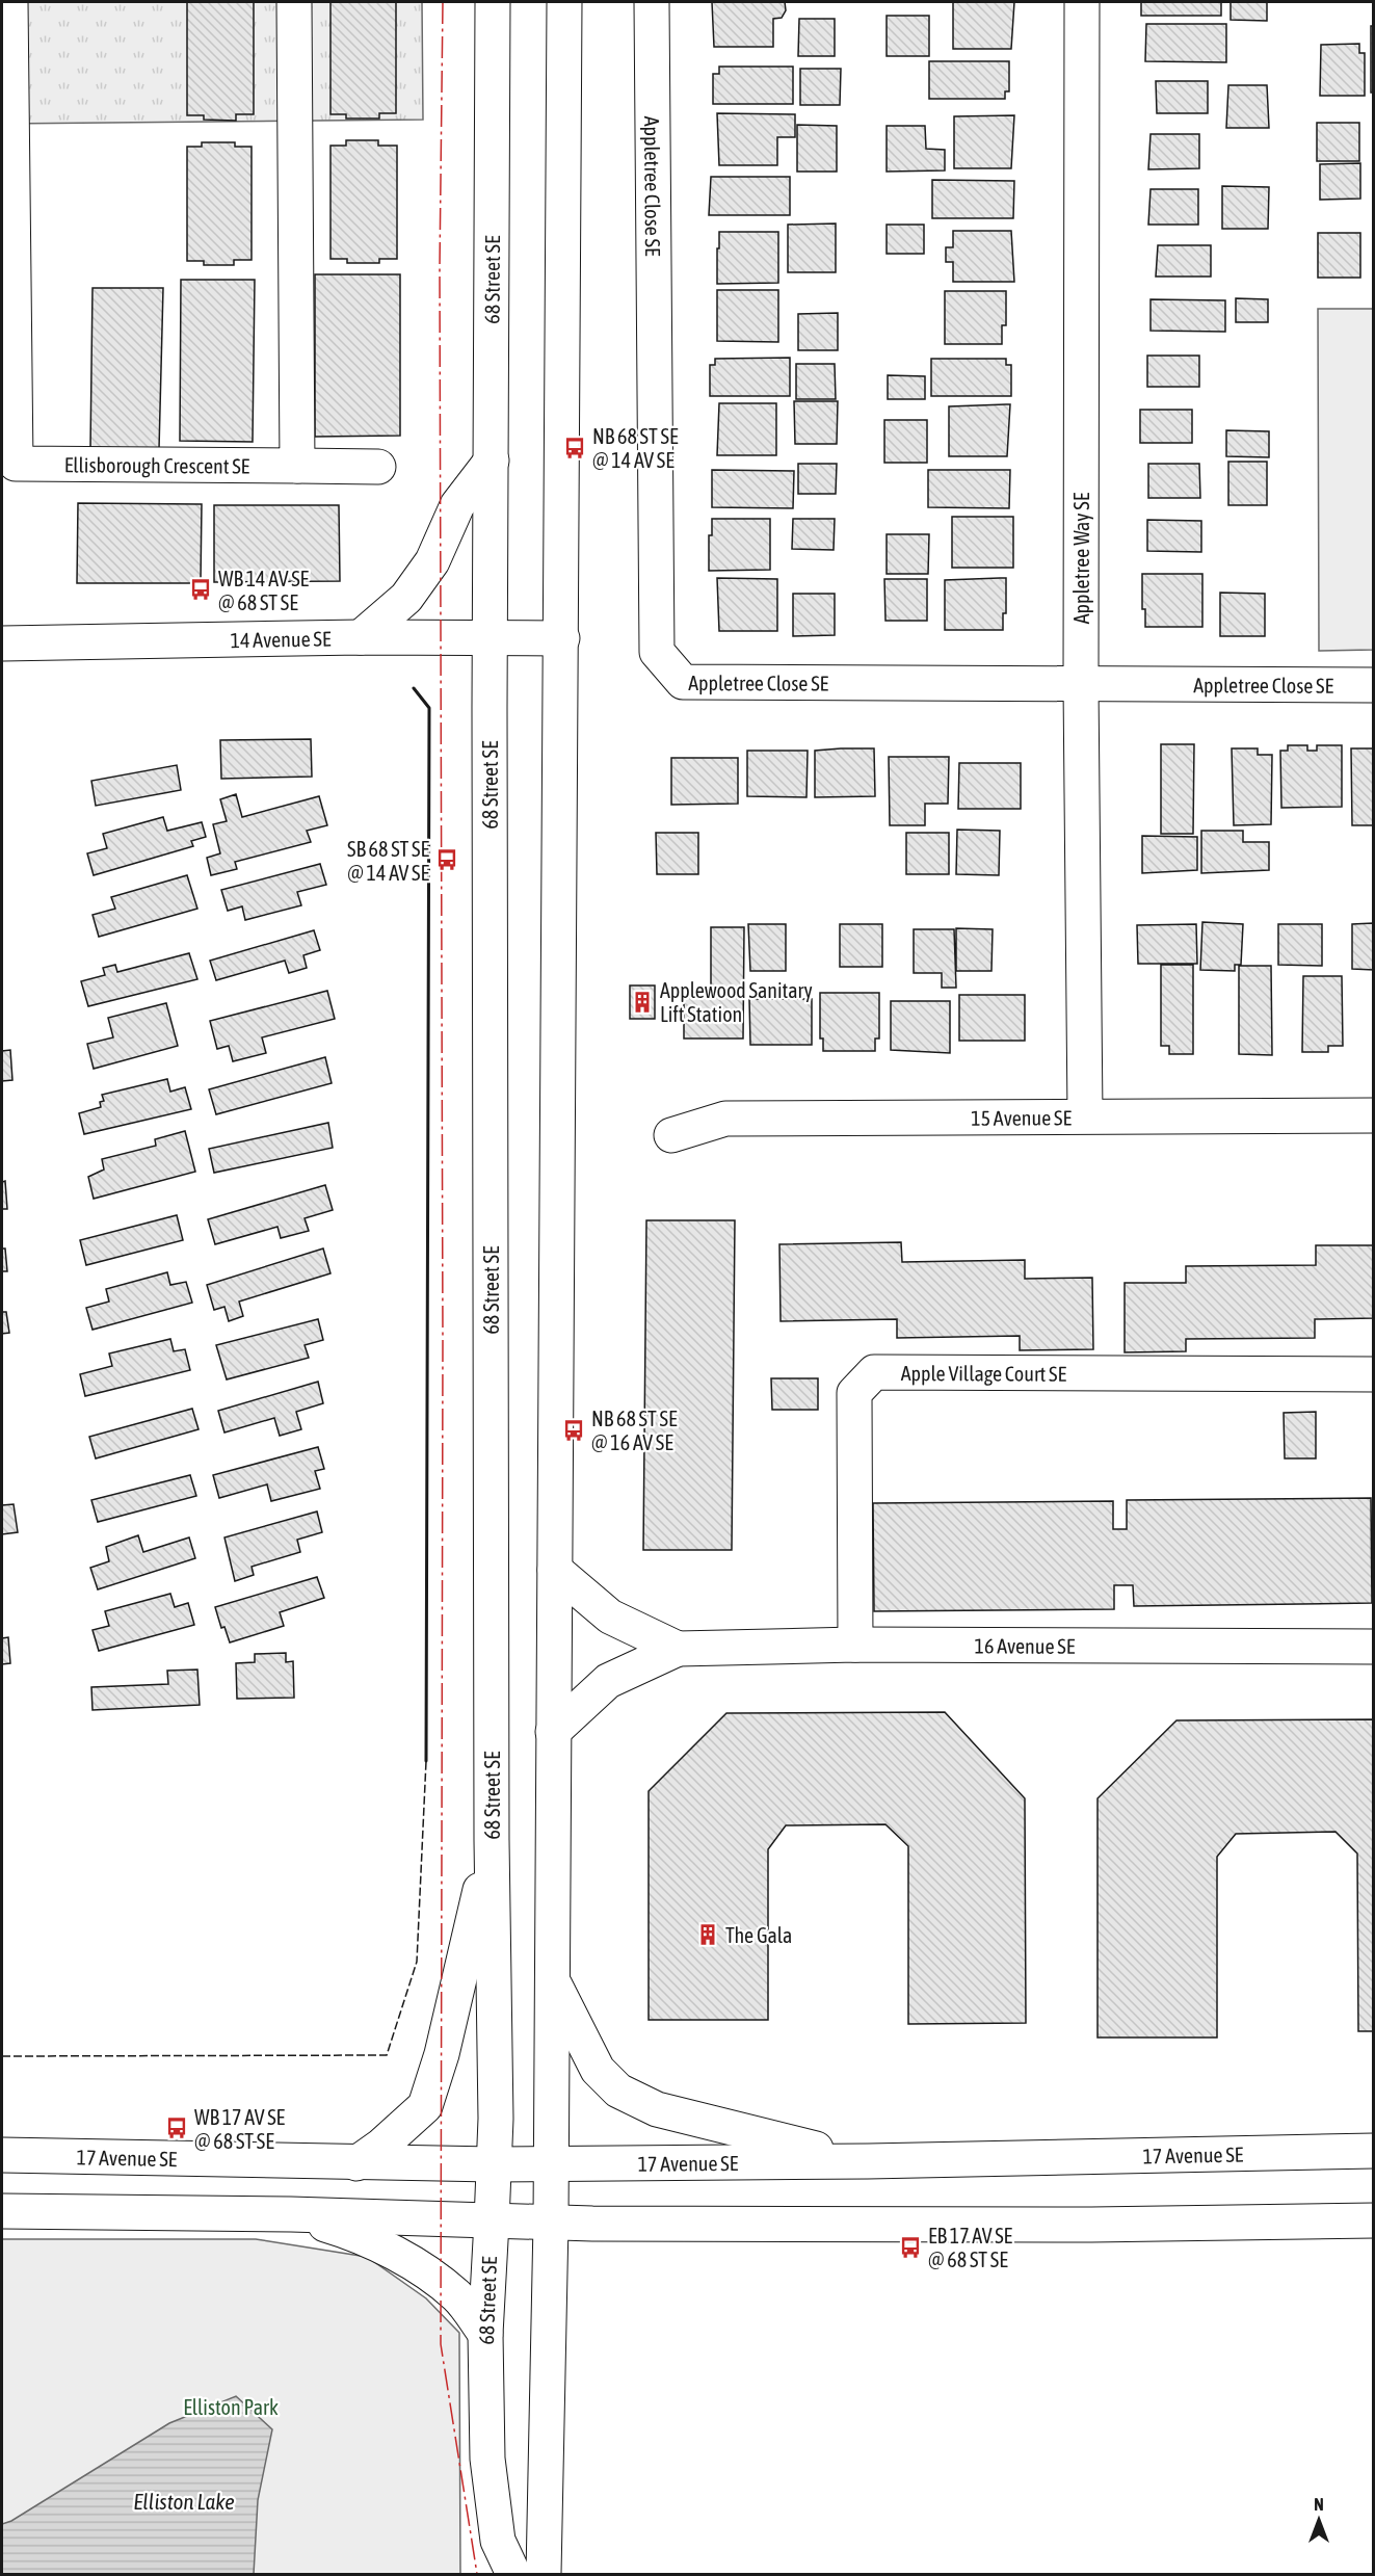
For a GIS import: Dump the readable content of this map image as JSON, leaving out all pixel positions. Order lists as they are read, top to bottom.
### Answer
{
  "streets": {
    "main road": [
      "Appletree Close SE",
      "68 Street SE",
      "Ellisborough Crescent SE",
      "Appletree Way SE",
      "14 Avenue SE",
      "15 Avenue SE",
      "Apple Village Court SE",
      "16 Avenue SE",
      "17 Avenue SE"
    ]
  },
  "crossings": [
    ["Appletree Close SE", "Appletree Way SE"],
    ["68 Street SE", "14 Avenue SE"],
    ["68 Street SE", "17 Avenue SE"],
    ["Appletree Way SE", "15 Avenue SE"],
    ["Apple Village Court SE", "16 Avenue SE"]
  ],
  "water": ["Elliston Lake"],
  "parks": ["Elliston Park"],
  "places": {
    "bus stop": [
      "NB 68 ST SE @ 14 AV SE",
      "WB 14 AV SE @ 68 ST SE",
      "SB 68 ST SE @ 14 AV SE",
      "NB 68 ST SE @ 16 AV SE",
      "WB 17 AV SE @ 68 ST SE",
      "EB 17 AV SE @ 68 ST SE"
    ],
    "building": ["Applewood Sanitary Lift Station", "The Gala"]
  },
  "north": "top"
}
